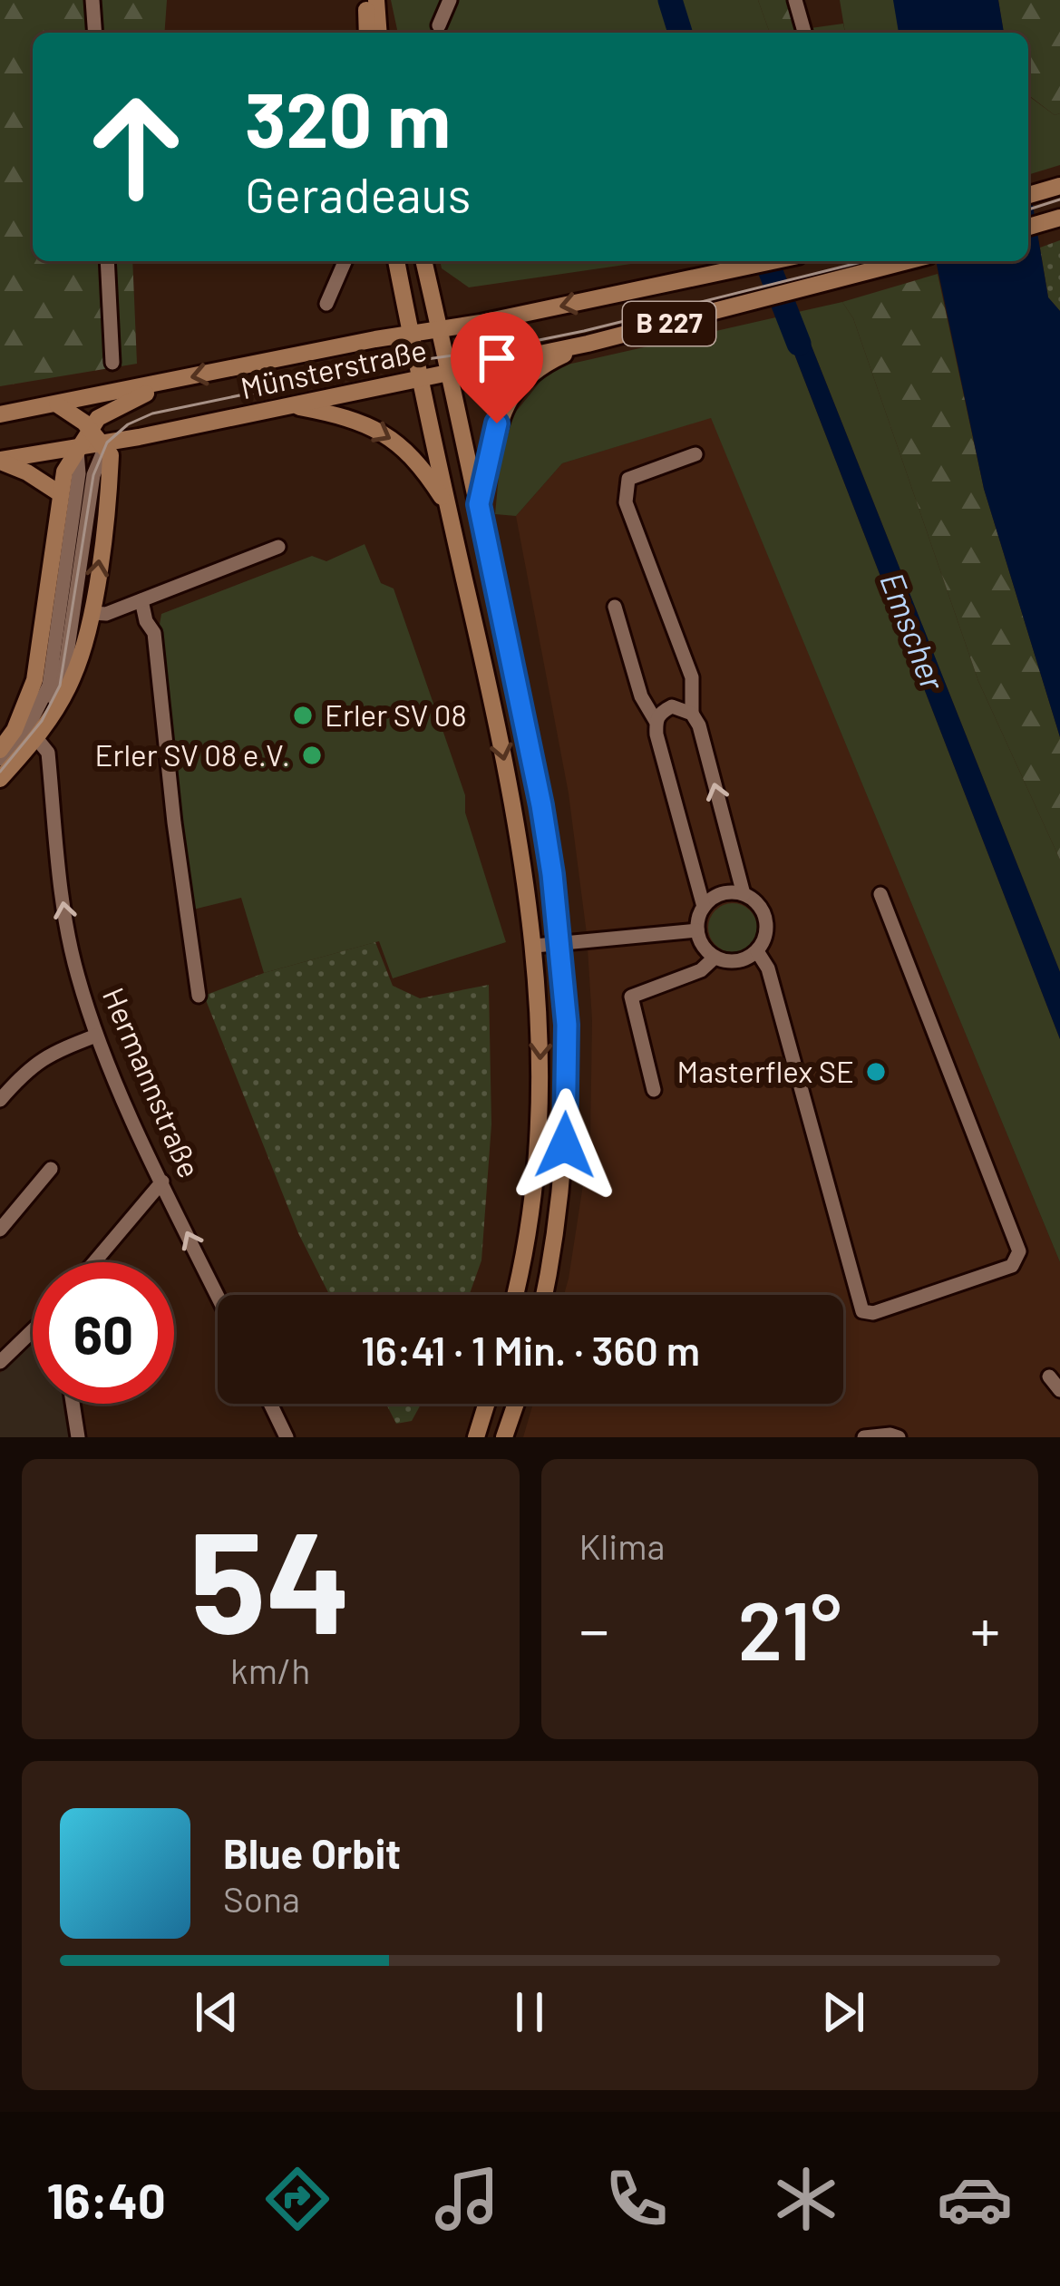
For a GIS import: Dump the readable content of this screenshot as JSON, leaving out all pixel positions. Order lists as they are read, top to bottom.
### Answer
{
  "streets": {
    "main road": ["B 227", "Münsterstraße"],
    "street": ["Hermannstraße"]
  },
  "water": ["Emscher"],
  "places": ["Erler SV 08", "Erler SV 08 e.V.", "Masterflex SE"],
  "page": {
    "turn": ["320 m", "Geradeaus"],
    "limit": "60",
    "trip": "16:41 · 1 Min. · 360 m",
    "tile": [
      ["54", "km/h"],
      "Klima"
    ],
    "heat": ["−", "21°", "+"],
    "song": ["Blue Orbit", "Sona"],
    "tabs": "16:40"
  }
}
